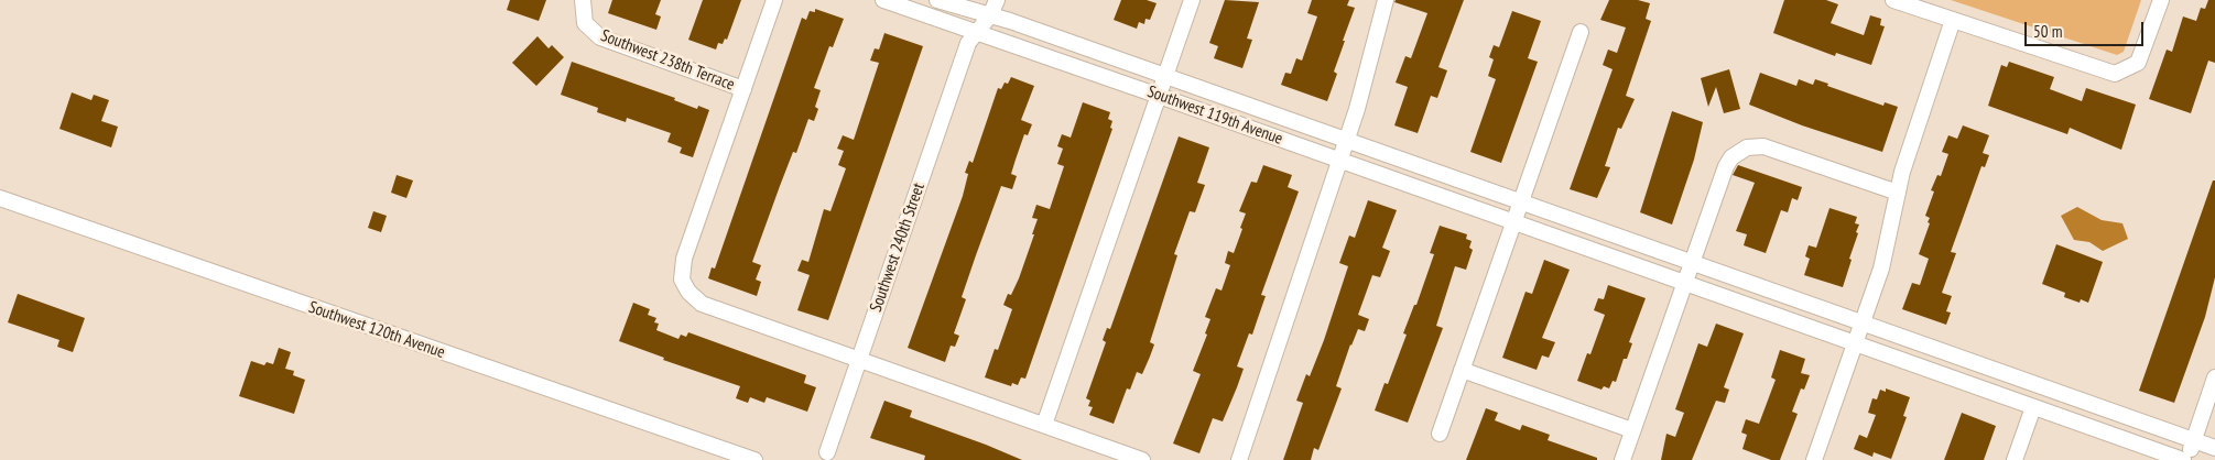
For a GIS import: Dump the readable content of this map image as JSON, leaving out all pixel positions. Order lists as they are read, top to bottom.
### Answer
{
  "streets": {
    "street": [
      "Southwest 238th Terrace",
      "Southwest 119th Avenue",
      "Southwest 240th Street",
      "Southwest 120th Avenue"
    ]
  },
  "crossings": [
    ["Southwest 119th Avenue", "Southwest 240th Street"]
  ],
  "scale_bar": "50 m"
}
